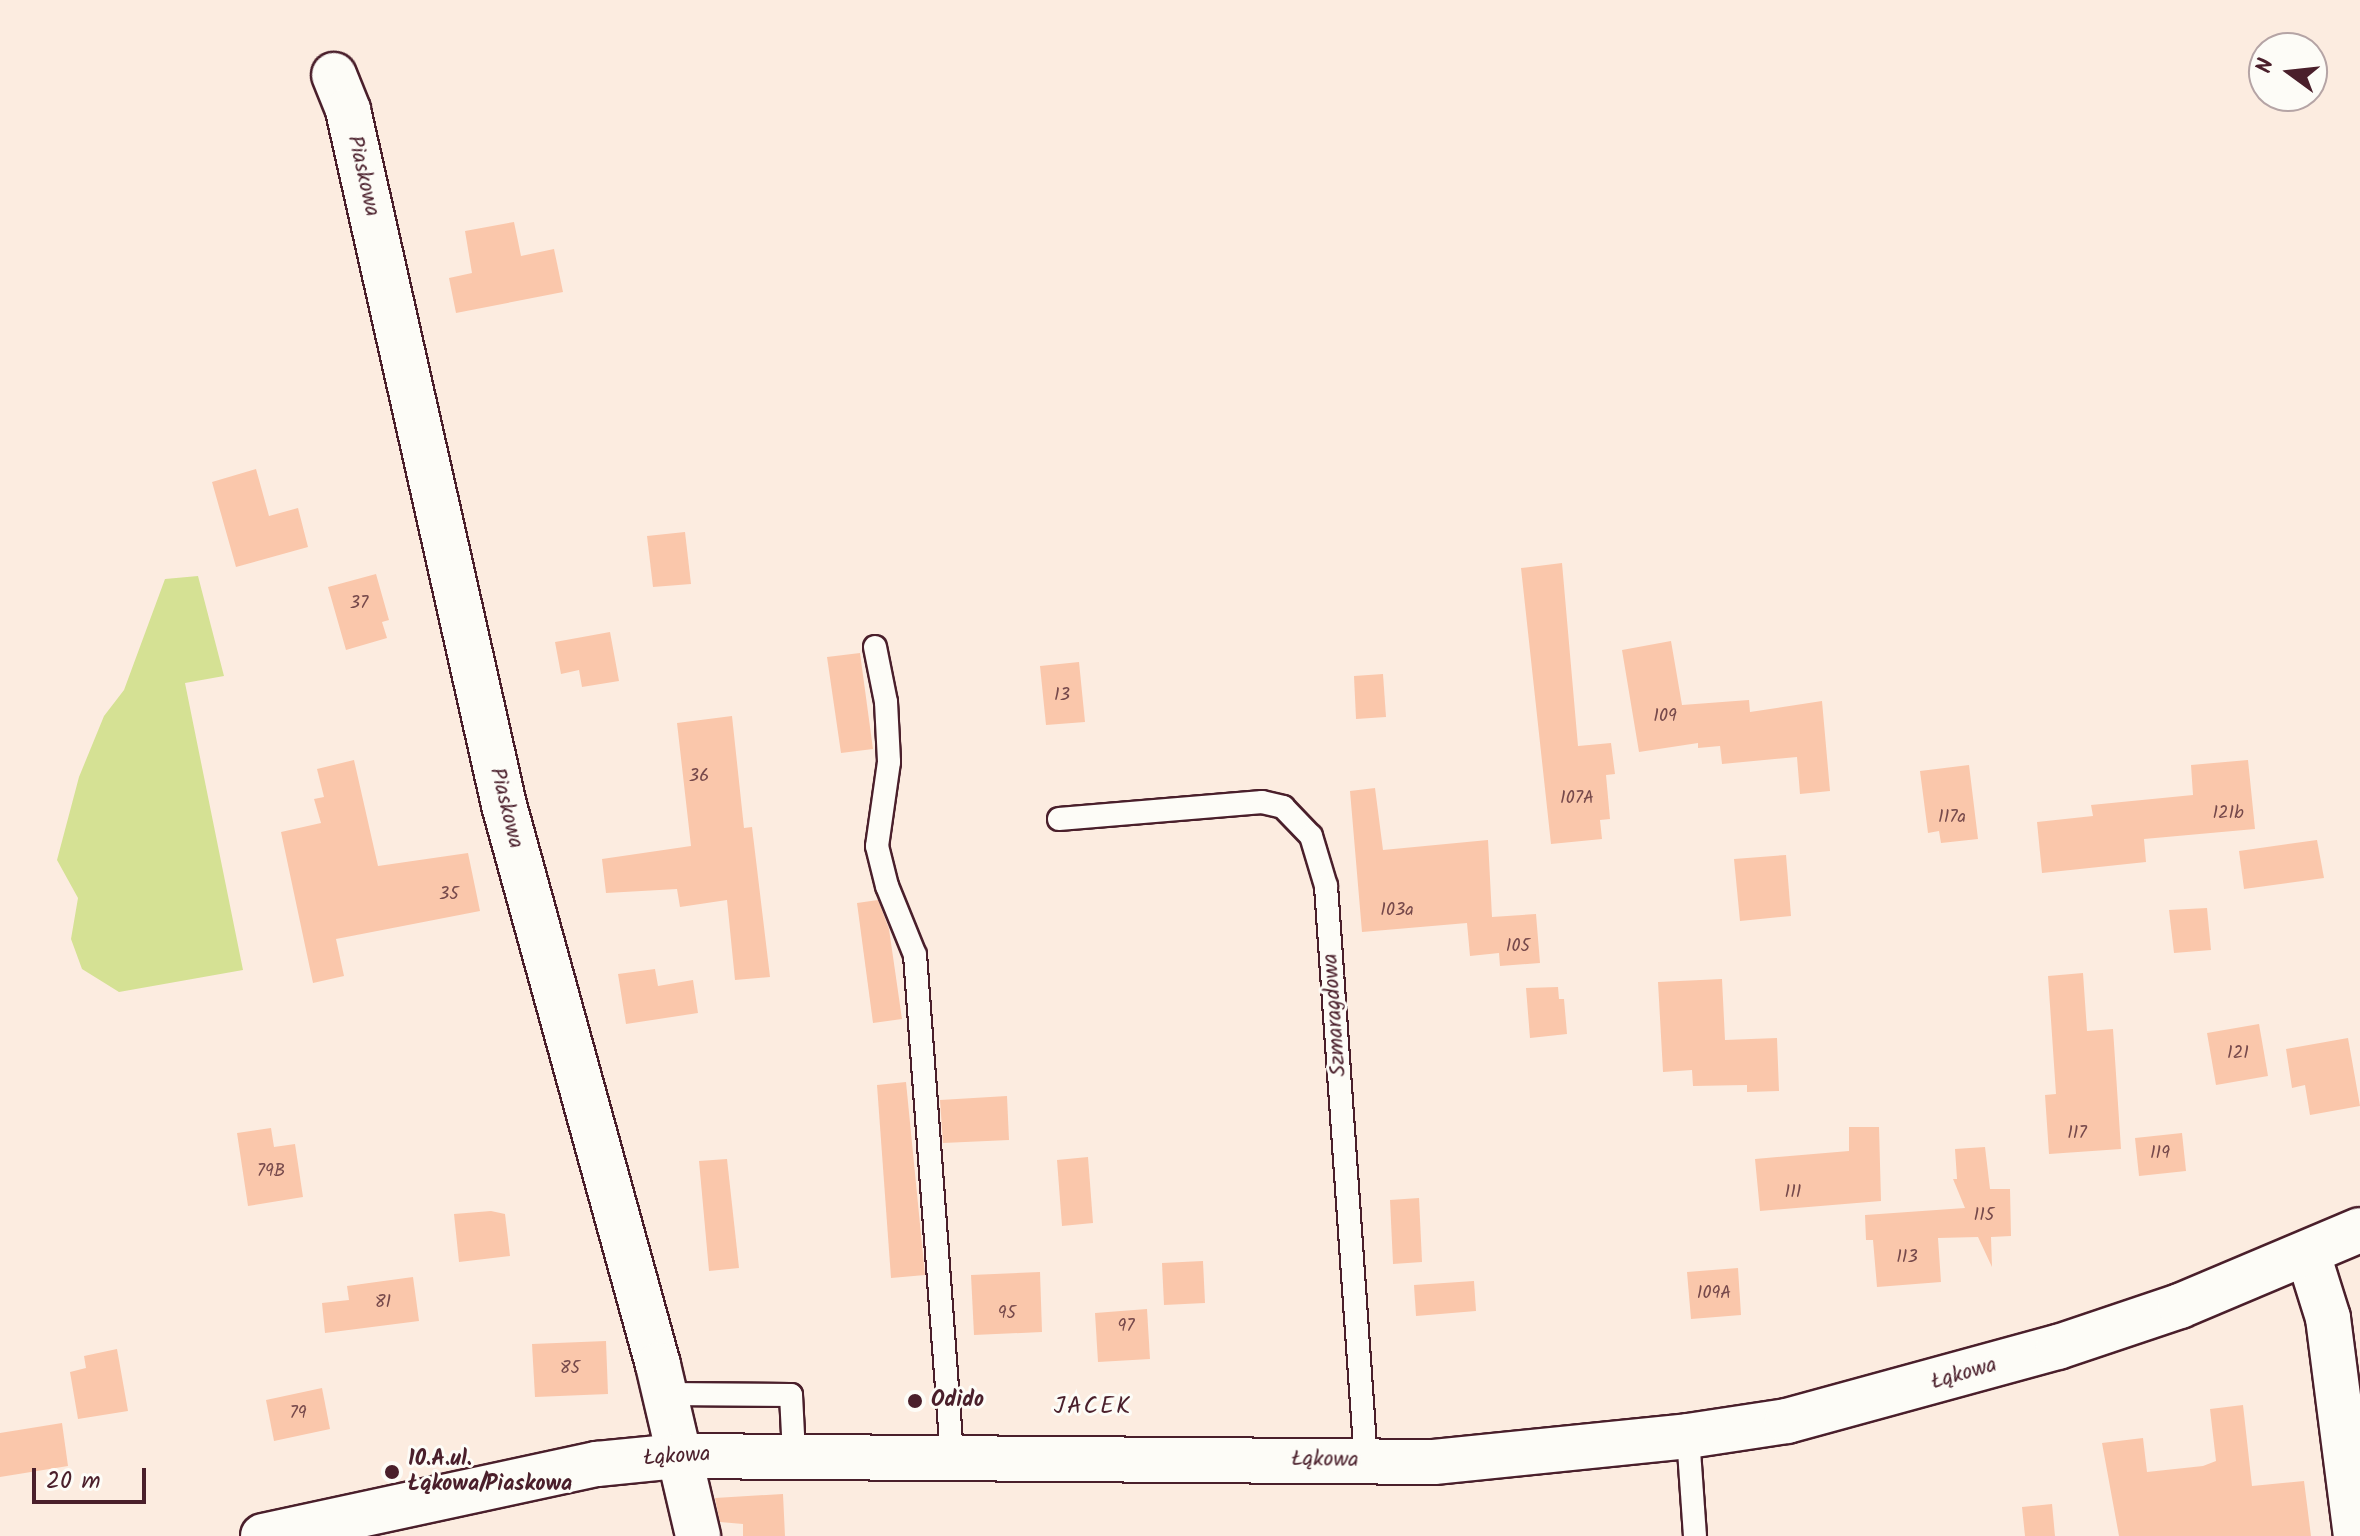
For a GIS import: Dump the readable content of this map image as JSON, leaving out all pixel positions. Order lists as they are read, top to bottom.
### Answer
{
  "streets": {
    "street": ["Piaskowa", "Łąkowa"],
    "lane": ["Szmaragdowa"]
  },
  "crossings": [
    ["Piaskowa", "Łąkowa"],
    ["Szmaragdowa", "Łąkowa"]
  ],
  "districts": ["JACEK"],
  "places": ["Odido", "10.A.ul. Łąkowa/Piaskowa"],
  "house_numbers": [
    "37",
    "13",
    "109",
    "36",
    "107A",
    "121b",
    "117a",
    "35",
    "103a",
    "105",
    "121",
    "117",
    "119",
    "79B",
    "111",
    "115",
    "113",
    "109A",
    "81",
    "95",
    "97",
    "85",
    "79"
  ],
  "scale_bar": "20 m",
  "north": "left"
}
